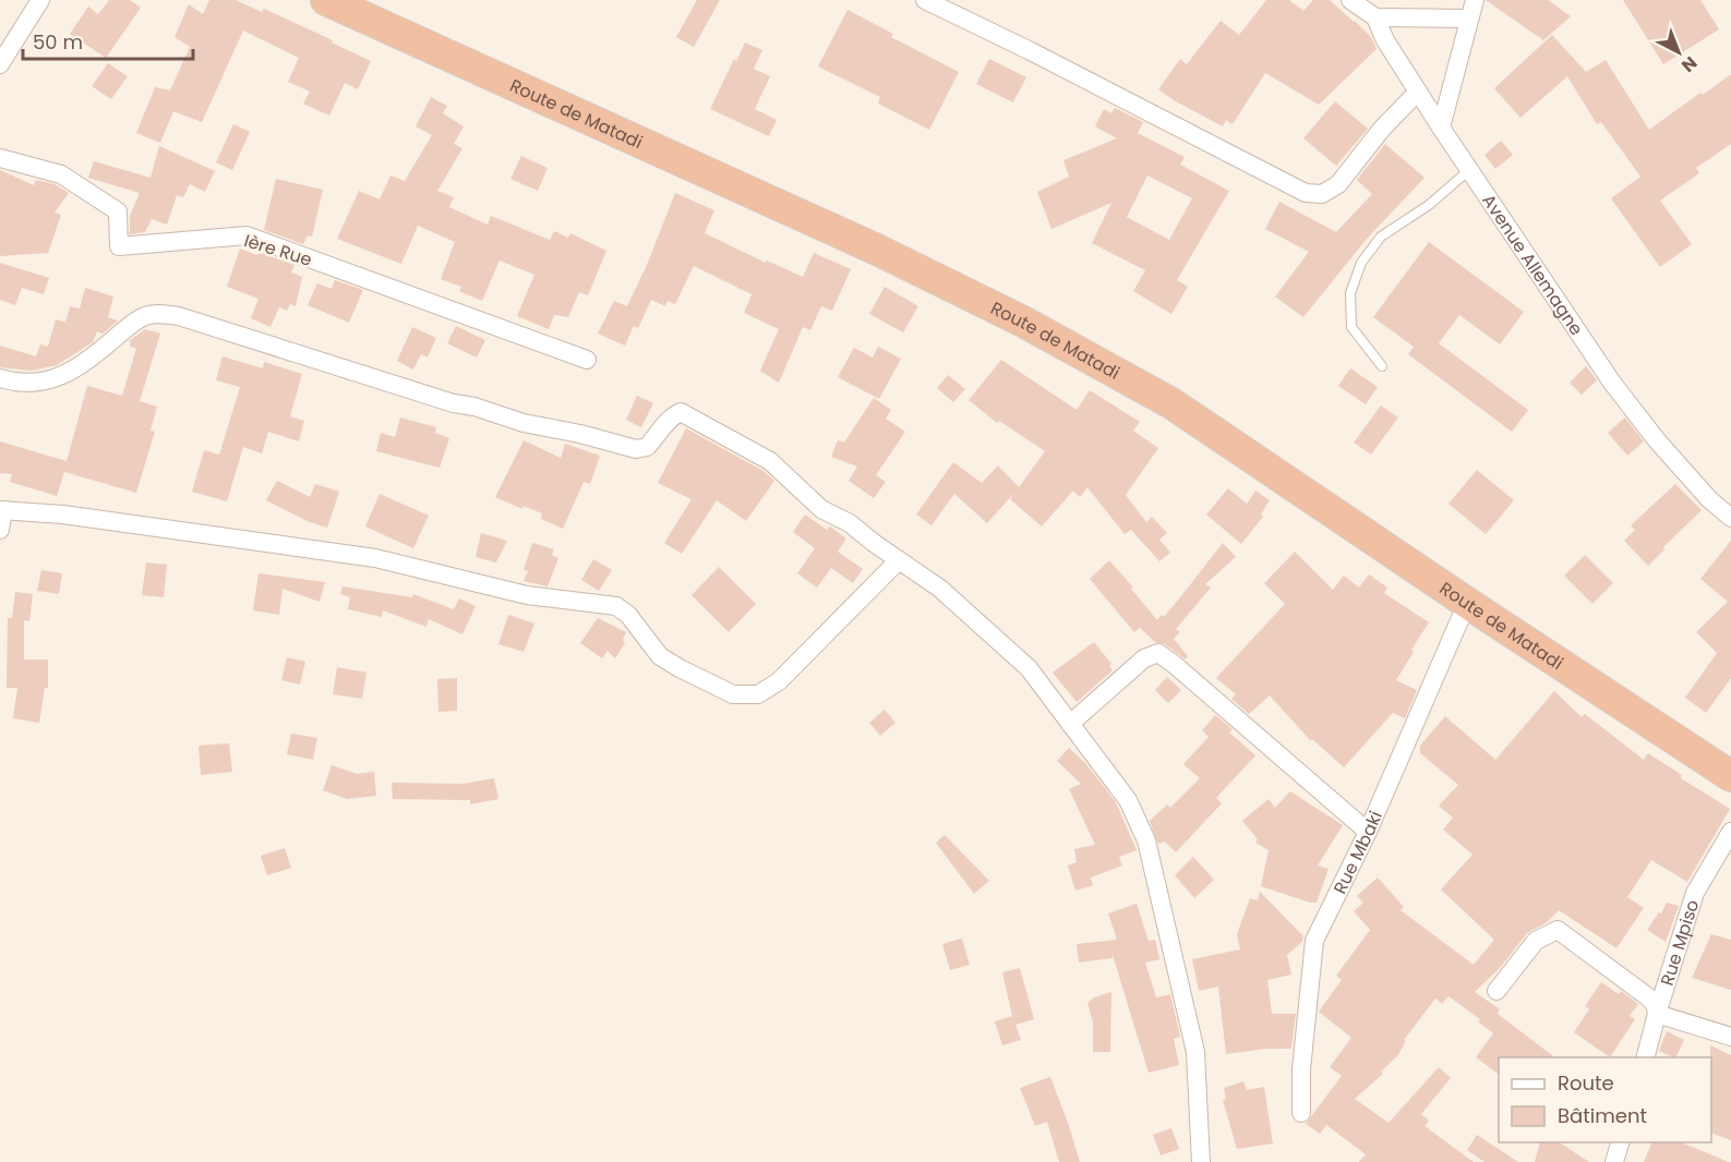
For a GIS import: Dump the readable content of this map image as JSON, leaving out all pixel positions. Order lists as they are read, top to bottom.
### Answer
{
  "streets": {
    "highway": ["Route de Matadi"],
    "street": [
      "Ière Rue",
      "Avenue Allemagne",
      "Rue Mbaki",
      "Rue Mpiso"
    ]
  },
  "crossings": [
    ["Route de Matadi", "Rue Mbaki"]
  ],
  "legend": ["Route", "Bâtiment"],
  "scale_bar": "50 m",
  "north": "bottom right"
}
